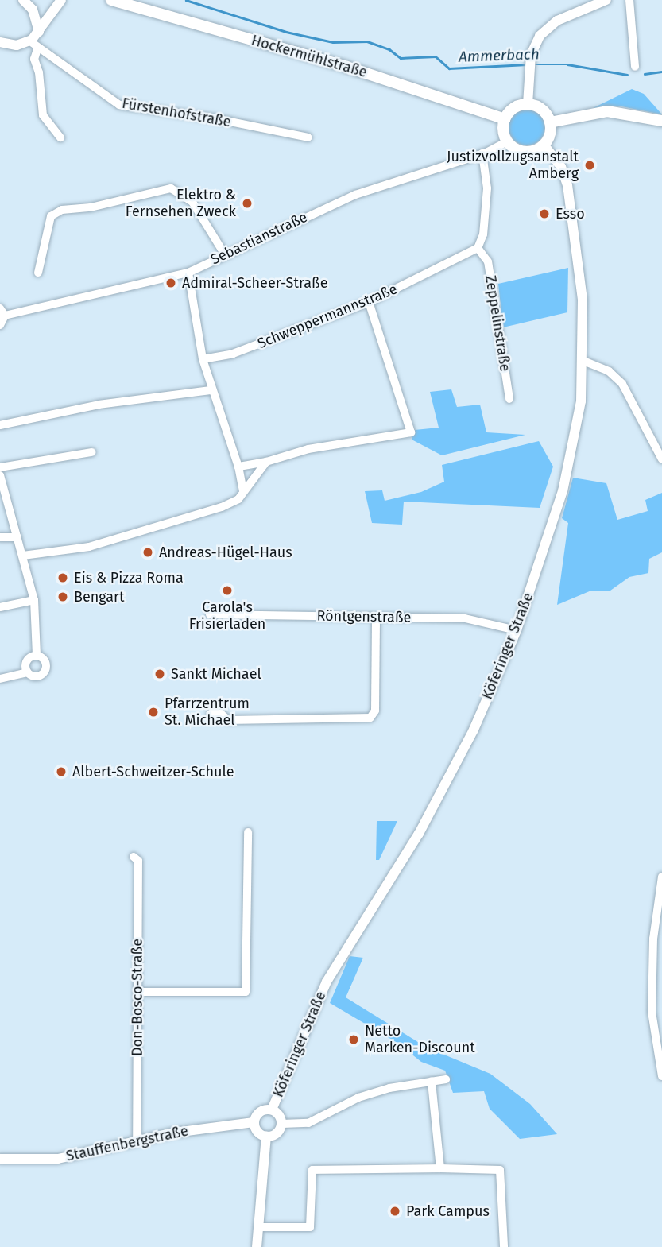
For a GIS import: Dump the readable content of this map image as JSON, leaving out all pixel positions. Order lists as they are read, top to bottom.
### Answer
{
  "streets": {
    "main road": ["Hockermühlstraße"],
    "street": [
      "Fürstenhofstraße",
      "Sebastianstraße",
      "Schweppermannstraße",
      "Zeppelinstraße",
      "Röntgenstraße",
      "Köferinger Straße",
      "Don-Bosco-Straße",
      "Stauffenbergstraße"
    ]
  },
  "crossings": [
    ["Hockermühlstraße", "Sebastianstraße"],
    ["Hockermühlstraße", "Köferinger Straße"],
    ["Sebastianstraße", "Köferinger Straße"],
    ["Schweppermannstraße", "Zeppelinstraße"],
    ["Röntgenstraße", "Köferinger Straße"],
    ["Köferinger Straße", "Stauffenbergstraße"],
    ["Don-Bosco-Straße", "Stauffenbergstraße"]
  ],
  "water": ["Ammerbach"],
  "places": [
    "Justizvollzugsanstalt Amberg",
    "Elektro & Fernsehen Zweck",
    "Esso",
    "Admiral-Scheer-Straße",
    "Andreas-Hügel-Haus",
    "Eis & Pizza Roma",
    "Carola's Frisierladen",
    "Bengart",
    "Sankt Michael",
    "Pfarrzentrum St. Michael",
    "Albert-Schweitzer-Schule",
    "Netto Marken-Discount",
    "Park Campus"
  ]
}
